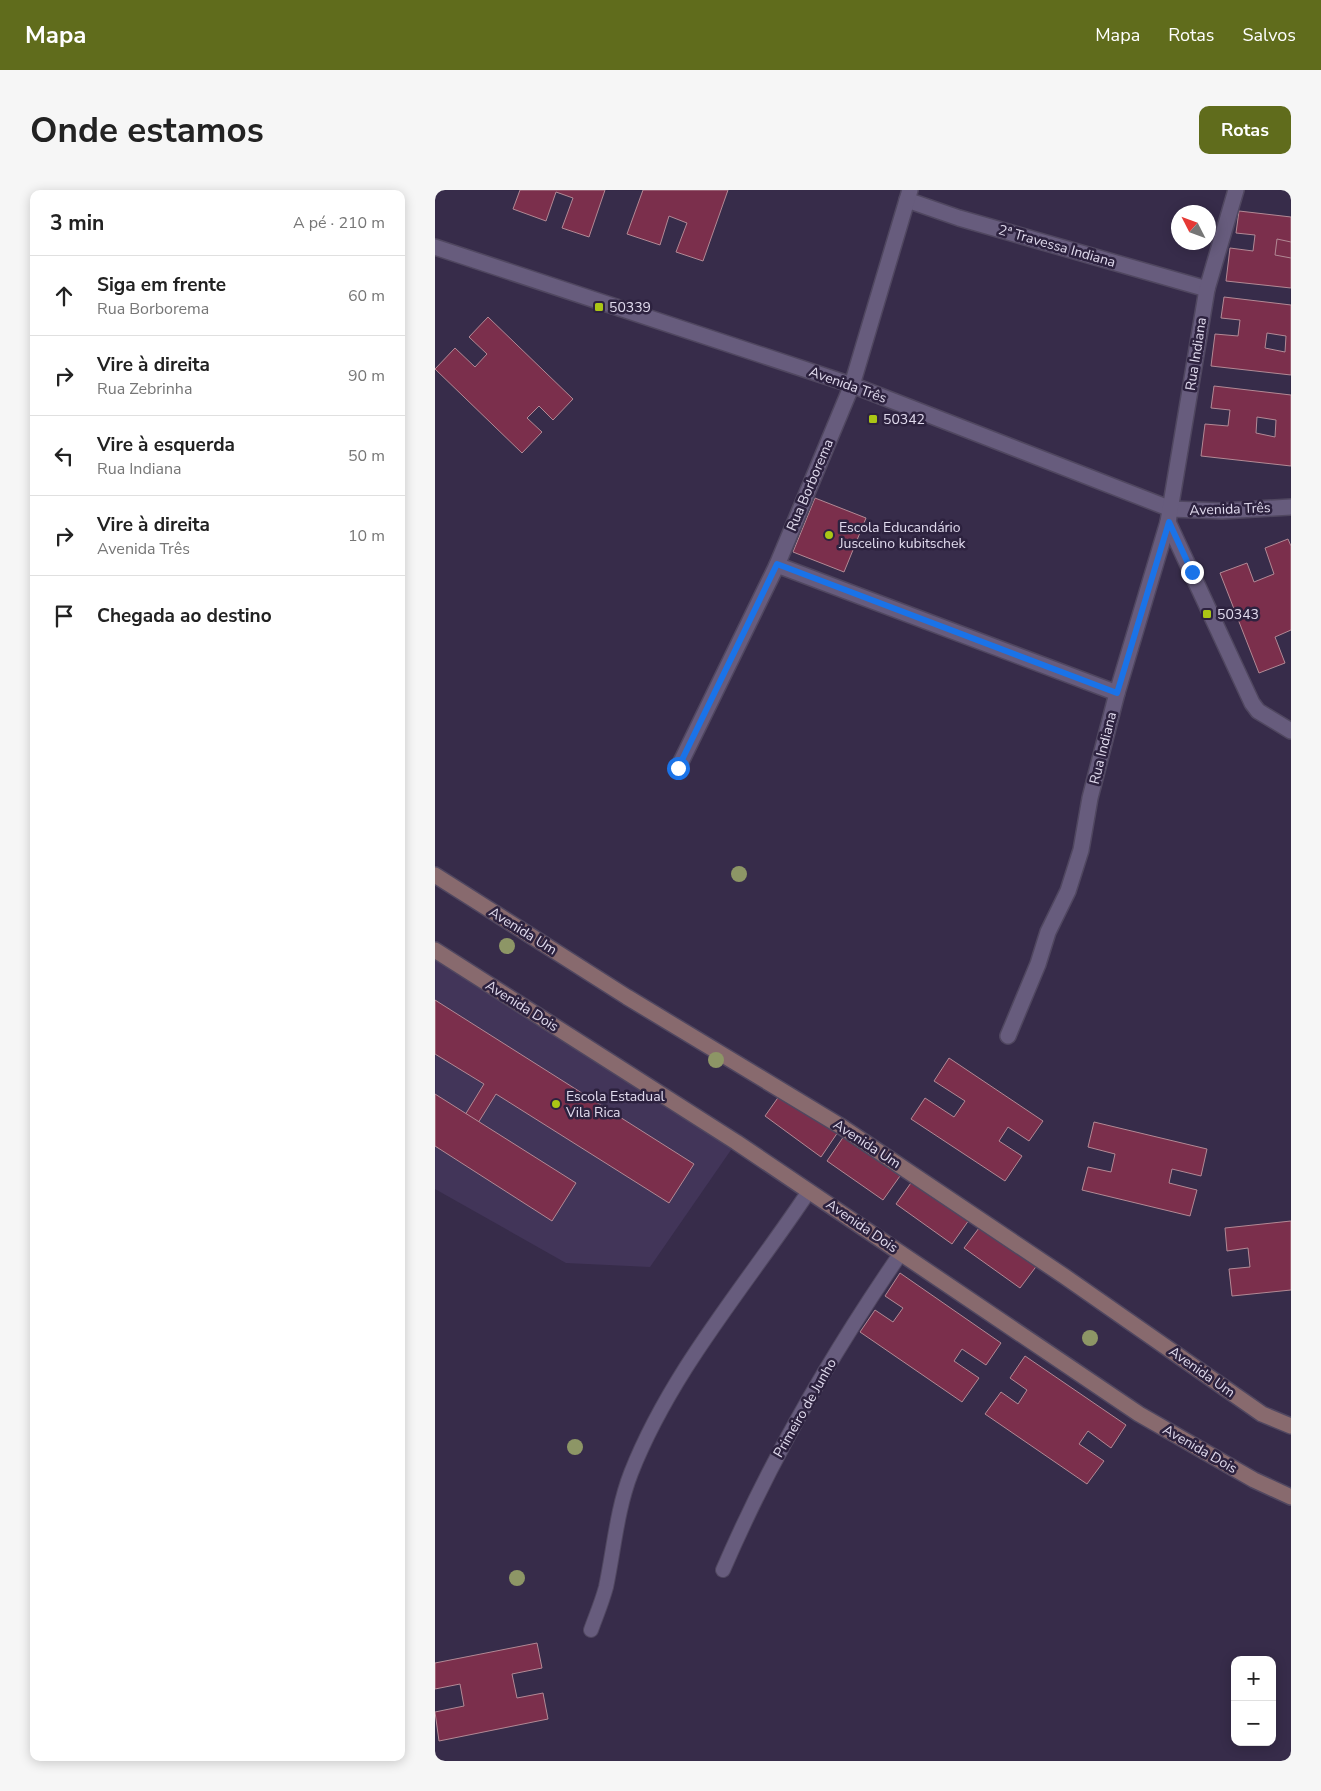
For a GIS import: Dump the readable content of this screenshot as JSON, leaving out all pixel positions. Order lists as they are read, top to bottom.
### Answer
{
  "streets": {
    "street": [
      "2ª Travessa Indiana",
      "Rua Indiana",
      "Avenida Três",
      "Rua Borborema",
      "Avenida Um",
      "Avenida Dois"
    ],
    "lane": ["Primeiro de Junho"]
  },
  "crossings": [
    ["2ª Travessa Indiana", "Rua Indiana"],
    ["2ª Travessa Indiana", "Rua Borborema"],
    ["Rua Indiana", "Avenida Três"],
    ["Avenida Três", "Rua Borborema"],
    ["Avenida Dois", "Primeiro de Junho"]
  ],
  "places": {
    "transit": ["50339", "50342", "50343"],
    "other": ["Escola Educandário Juscelino kubitschek", "Escola Estadual Vila Rica"]
  },
  "north": "top left",
  "page": {
    "header": "Mapa",
    "nav": ["Mapa", "Rotas", "Salvos"],
    "buttons": "Rotas",
    "title": "Onde estamos",
    "heading": ["3 min", "A pé · 210 m"],
    "list": [
      ["Siga em frente", "Rua Borborema", "60 m"],
      ["Vire à direita", "Rua Zebrinha", "90 m"],
      ["Vire à esquerda", "Rua Indiana", "50 m"],
      ["Vire à direita", "Avenida Três", "10 m"],
      "Chegada ao destino"
    ],
    "map_buttons": ["+", "−"]
  }
}
